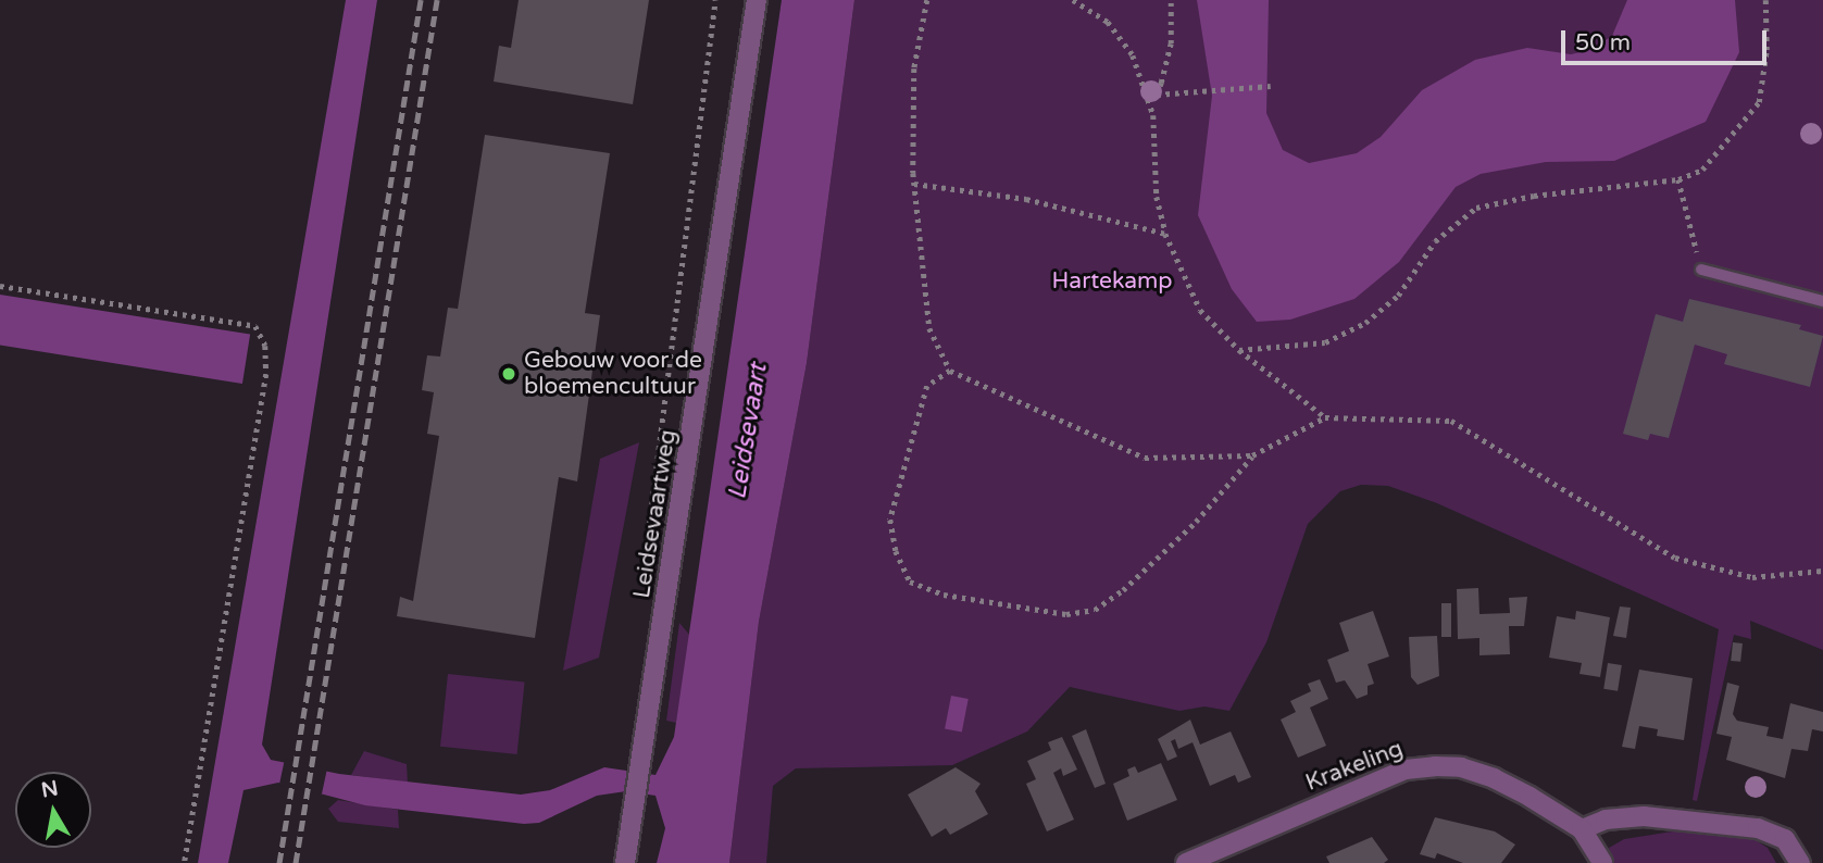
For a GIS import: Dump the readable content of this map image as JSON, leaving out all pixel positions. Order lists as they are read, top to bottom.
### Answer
{
  "streets": {
    "street": ["Leidsevaartweg", "Krakeling"]
  },
  "water": ["Leidsevaart"],
  "parks": ["Hartekamp"],
  "places": ["Gebouw voor de bloemencultuur"],
  "scale_bar": "50 m",
  "north": "top"
}
